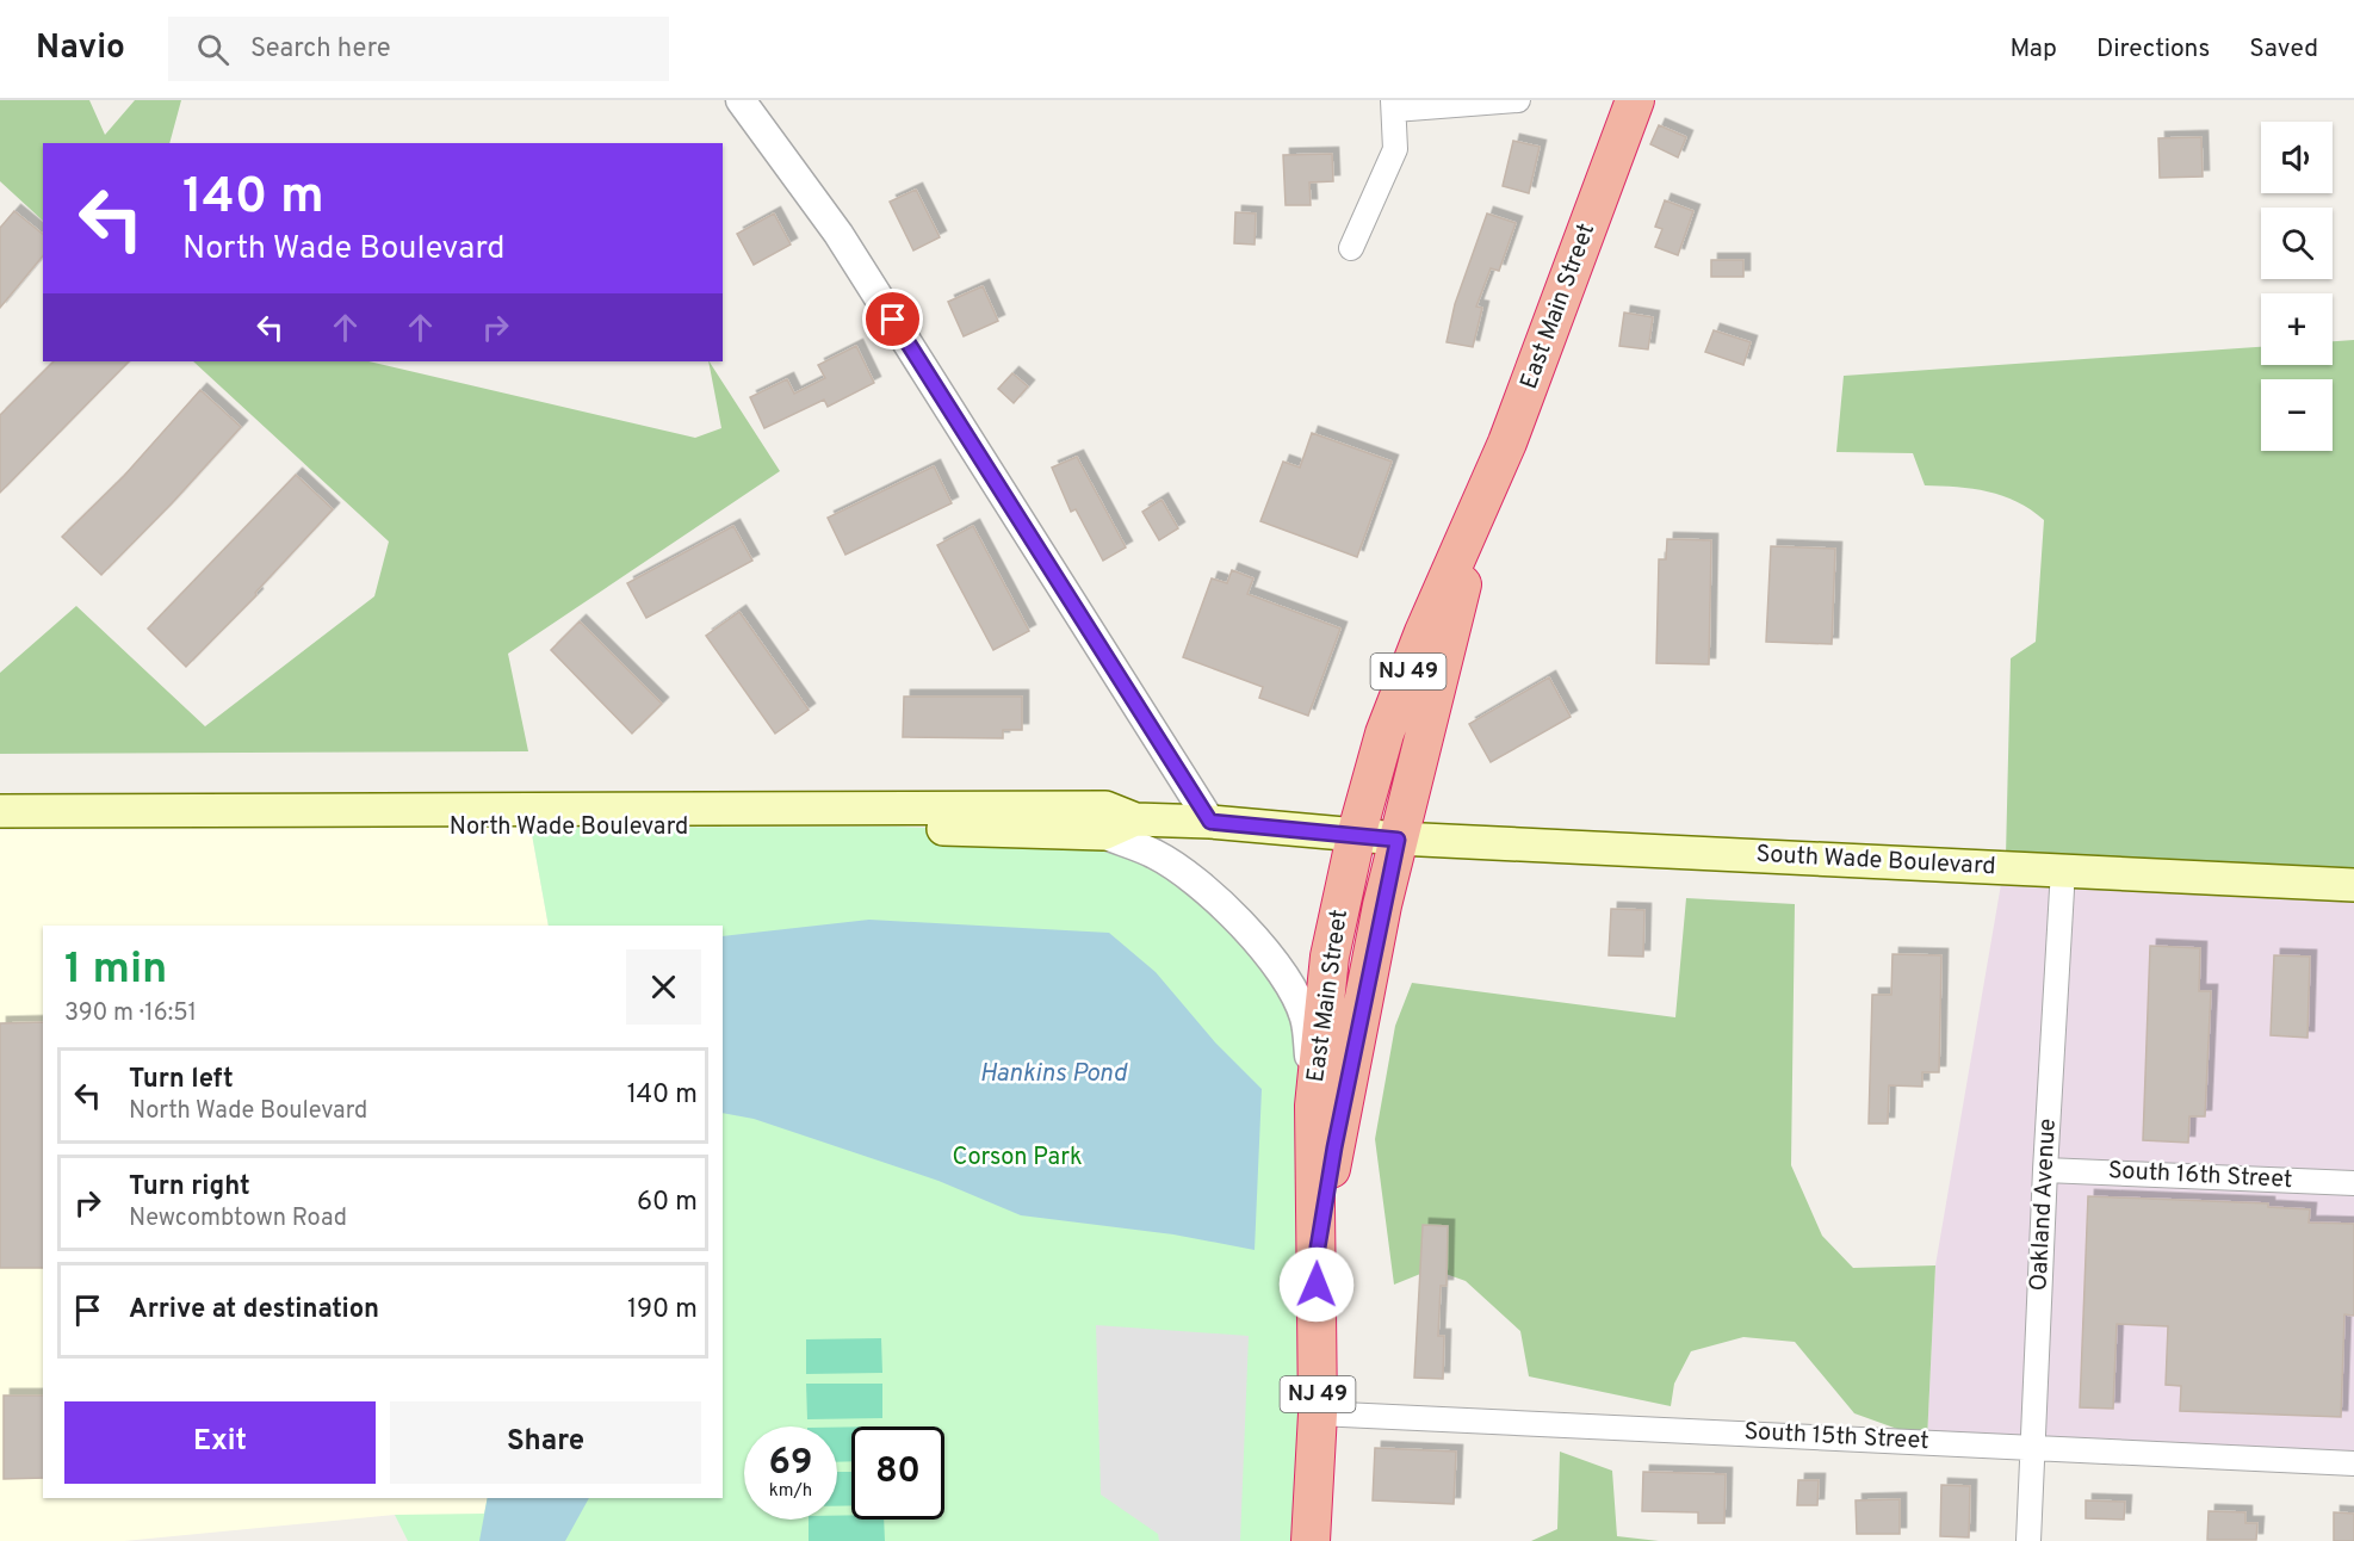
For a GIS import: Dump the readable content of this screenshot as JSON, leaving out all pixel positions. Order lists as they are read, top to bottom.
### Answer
{
  "streets": {
    "highway": ["East Main Street", "NJ 49"],
    "main road": ["North Wade Boulevard", "South Wade Boulevard"],
    "street": ["South 16th Street", "Oakland Avenue", "South 15th Street"]
  },
  "crossings": [
    ["East Main Street", "North Wade Boulevard"],
    ["East Main Street", "South Wade Boulevard"],
    ["East Main Street", "South 15th Street"],
    ["North Wade Boulevard", "South Wade Boulevard"],
    ["South Wade Boulevard", "Oakland Avenue"],
    ["South 16th Street", "Oakland Avenue"],
    ["Oakland Avenue", "South 15th Street"]
  ],
  "water": ["Hankins Pond"],
  "parks": ["Corson Park"],
  "page": {
    "header": "Navio",
    "search": "Search here",
    "nav": ["Map", "Directions", "Saved"],
    "map_buttons": ["+", "−"],
    "turn": ["140 m", "North Wade Boulevard"],
    "heading": ["1 min", "390 m · 16:51"],
    "list": [
      {
        "name": "Turn left",
        "note": "North Wade Boulevard",
        "value": "140 m"
      },
      {
        "name": "Turn right",
        "note": "Newcombtown Road",
        "value": "60 m"
      },
      {
        "name": "Arrive at destination",
        "value": "190 m"
      }
    ],
    "buttons": ["Exit", "Share"],
    "speed": "69 km/h",
    "limit": "80"
  }
}
